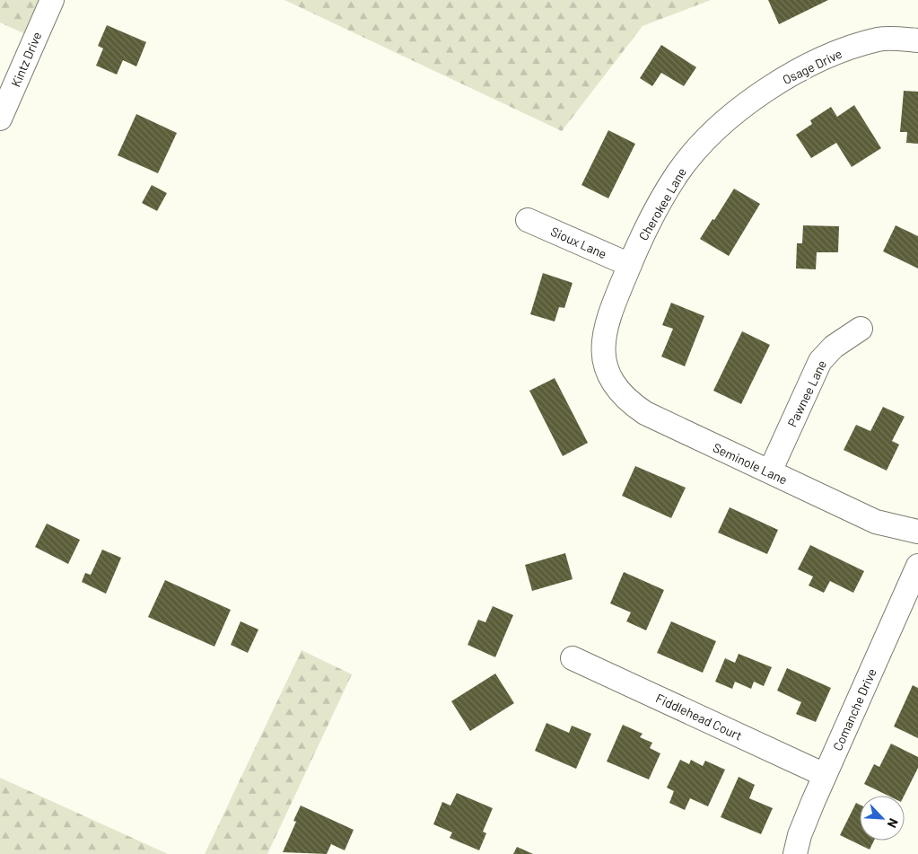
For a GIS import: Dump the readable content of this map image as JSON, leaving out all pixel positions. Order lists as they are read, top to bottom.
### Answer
{
  "streets": {
    "street": [
      "Kintz Drive",
      "Osage Drive",
      "Cherokee Lane",
      "Sioux Lane",
      "Pawnee Lane",
      "Seminole Lane",
      "Comanche Drive",
      "Fiddlehead Court"
    ]
  },
  "crossings": [
    ["Osage Drive", "Cherokee Lane"],
    ["Cherokee Lane", "Sioux Lane"],
    ["Cherokee Lane", "Seminole Lane"],
    ["Pawnee Lane", "Seminole Lane"],
    ["Comanche Drive", "Fiddlehead Court"]
  ],
  "north": "bottom right"
}
